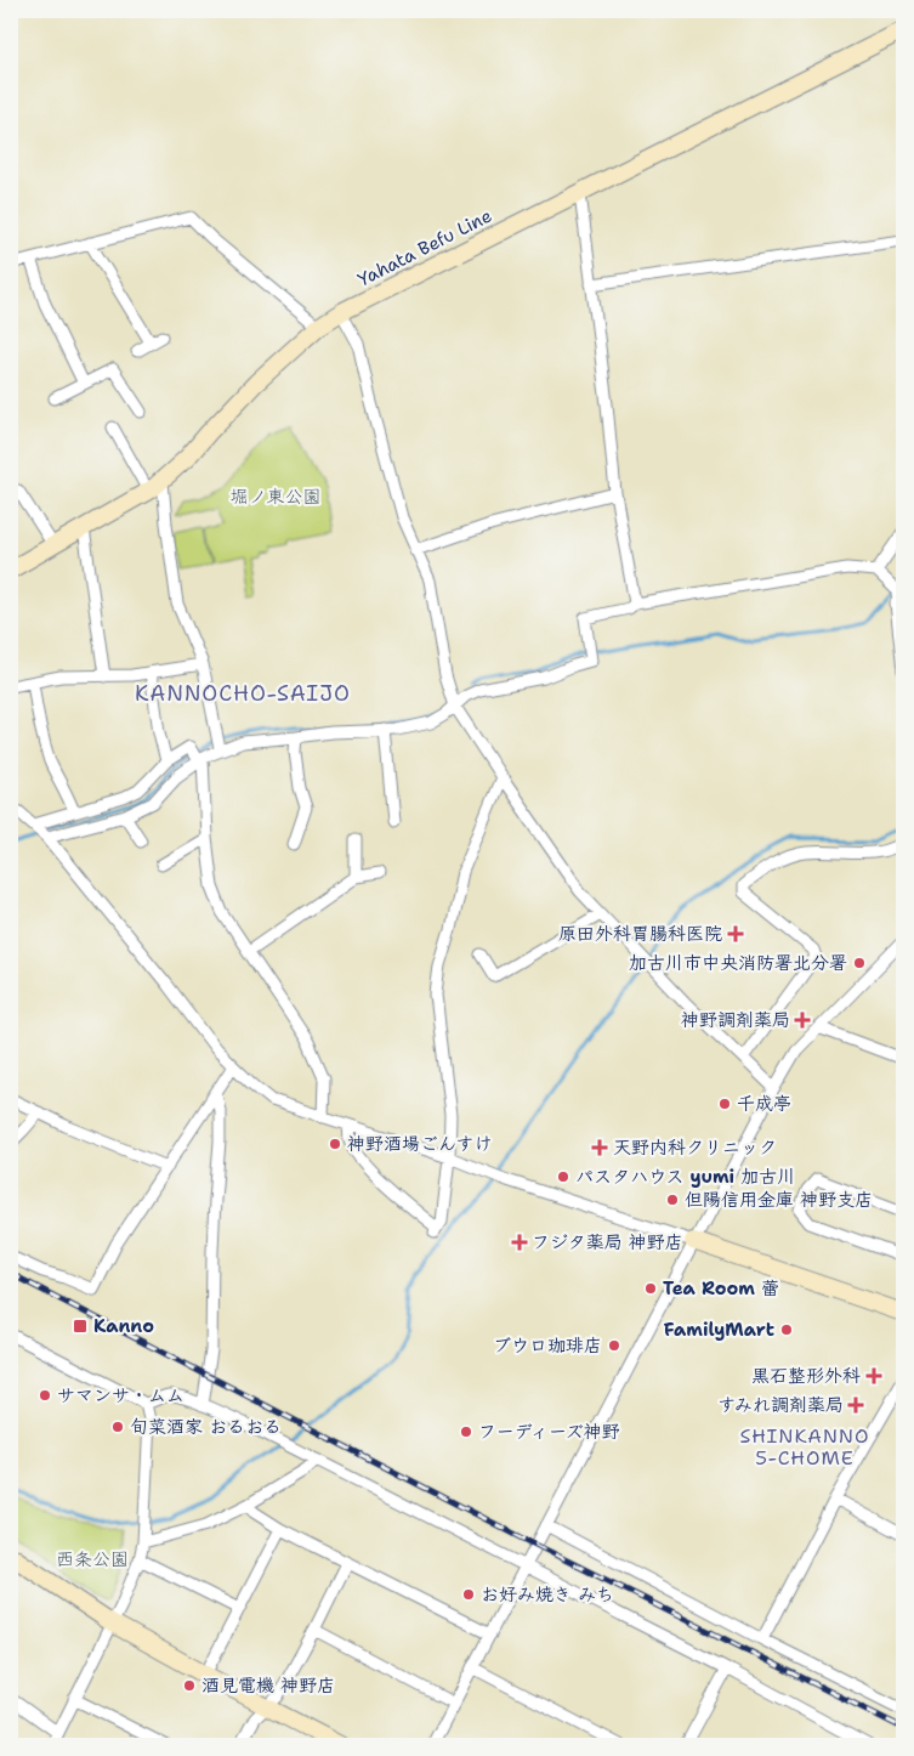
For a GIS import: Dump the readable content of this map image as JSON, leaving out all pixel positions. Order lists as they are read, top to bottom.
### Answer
{
  "streets": {
    "main road": ["Yahata Befu Line"]
  },
  "districts": ["KANNOCHO-SAIJO", "SHINKANNO 5-CHOME"],
  "parks": ["堀ノ東公園", "西条公園"],
  "places": {
    "health": [
      "原田外科胃腸科医院",
      "神野調剤薬局",
      "天野内科クリニック",
      "フジタ薬局 神野店",
      "黒石整形外科",
      "すみれ調剤薬局"
    ],
    "other": [
      "加古川市中央消防署北分署",
      "千成亭",
      "神野酒場ごんすけ",
      "パスタハウス yumi 加古川",
      "但陽信用金庫 神野支店",
      "Tea Room 蕾",
      "FamilyMart",
      "ブウロ珈琲店",
      "サマンサ・ムム",
      "旬菜酒家 おるおる",
      "フーディーズ神野",
      "お好み焼き みち",
      "酒見電機 神野店"
    ],
    "transit": ["Kanno"]
  }
}
